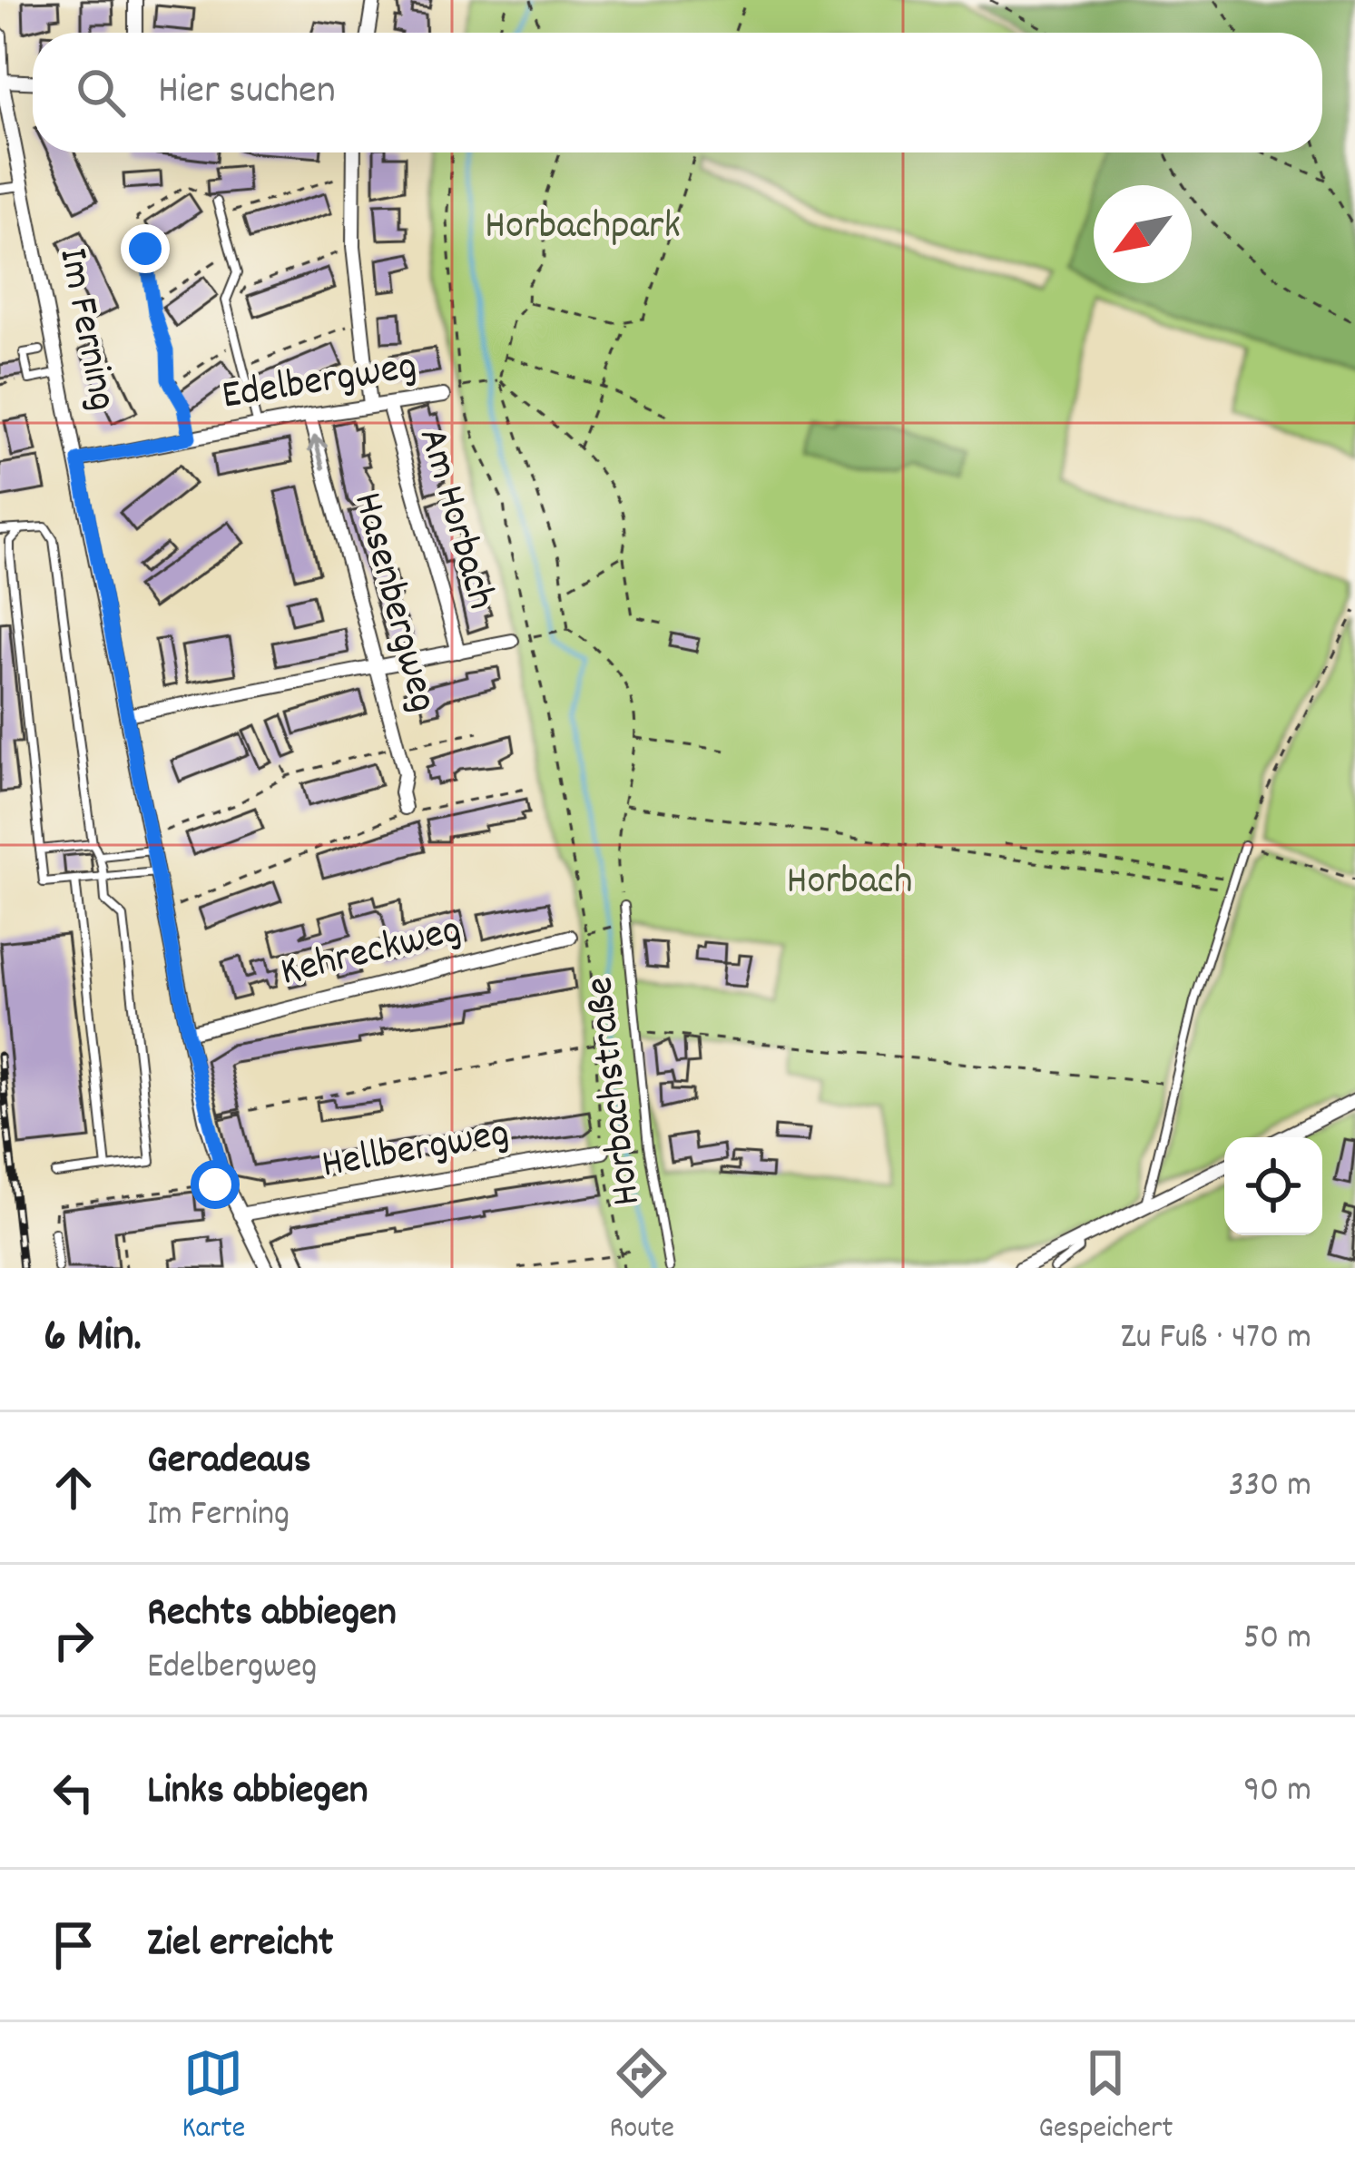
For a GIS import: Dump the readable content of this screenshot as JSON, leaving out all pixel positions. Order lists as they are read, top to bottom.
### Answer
{
  "streets": {
    "street": [
      "Im Ferning",
      "Edelbergweg",
      "Am Horbach",
      "Hasenbergweg",
      "Kehreckweg",
      "Hellbergweg"
    ],
    "lane": ["Horbachstraße"]
  },
  "crossings": [
    ["Im Ferning", "Edelbergweg"],
    ["Im Ferning", "Kehreckweg"],
    ["Im Ferning", "Hellbergweg"],
    ["Edelbergweg", "Am Horbach"],
    ["Edelbergweg", "Hasenbergweg"]
  ],
  "one_way": ["Hasenbergweg"],
  "parks": ["Horbachpark", "Horbach"],
  "north": "bottom left",
  "page": {
    "search": "Hier suchen",
    "heading": ["6 Min.", "Zu Fuß · 470 m"],
    "list": [
      ["Geradeaus", "Im Ferning", "330 m"],
      ["Rechts abbiegen", "Edelbergweg", "50 m"],
      ["Links abbiegen", "90 m"],
      "Ziel erreicht"
    ],
    "nav": ["Karte", "Route", "Gespeichert"]
  }
}
